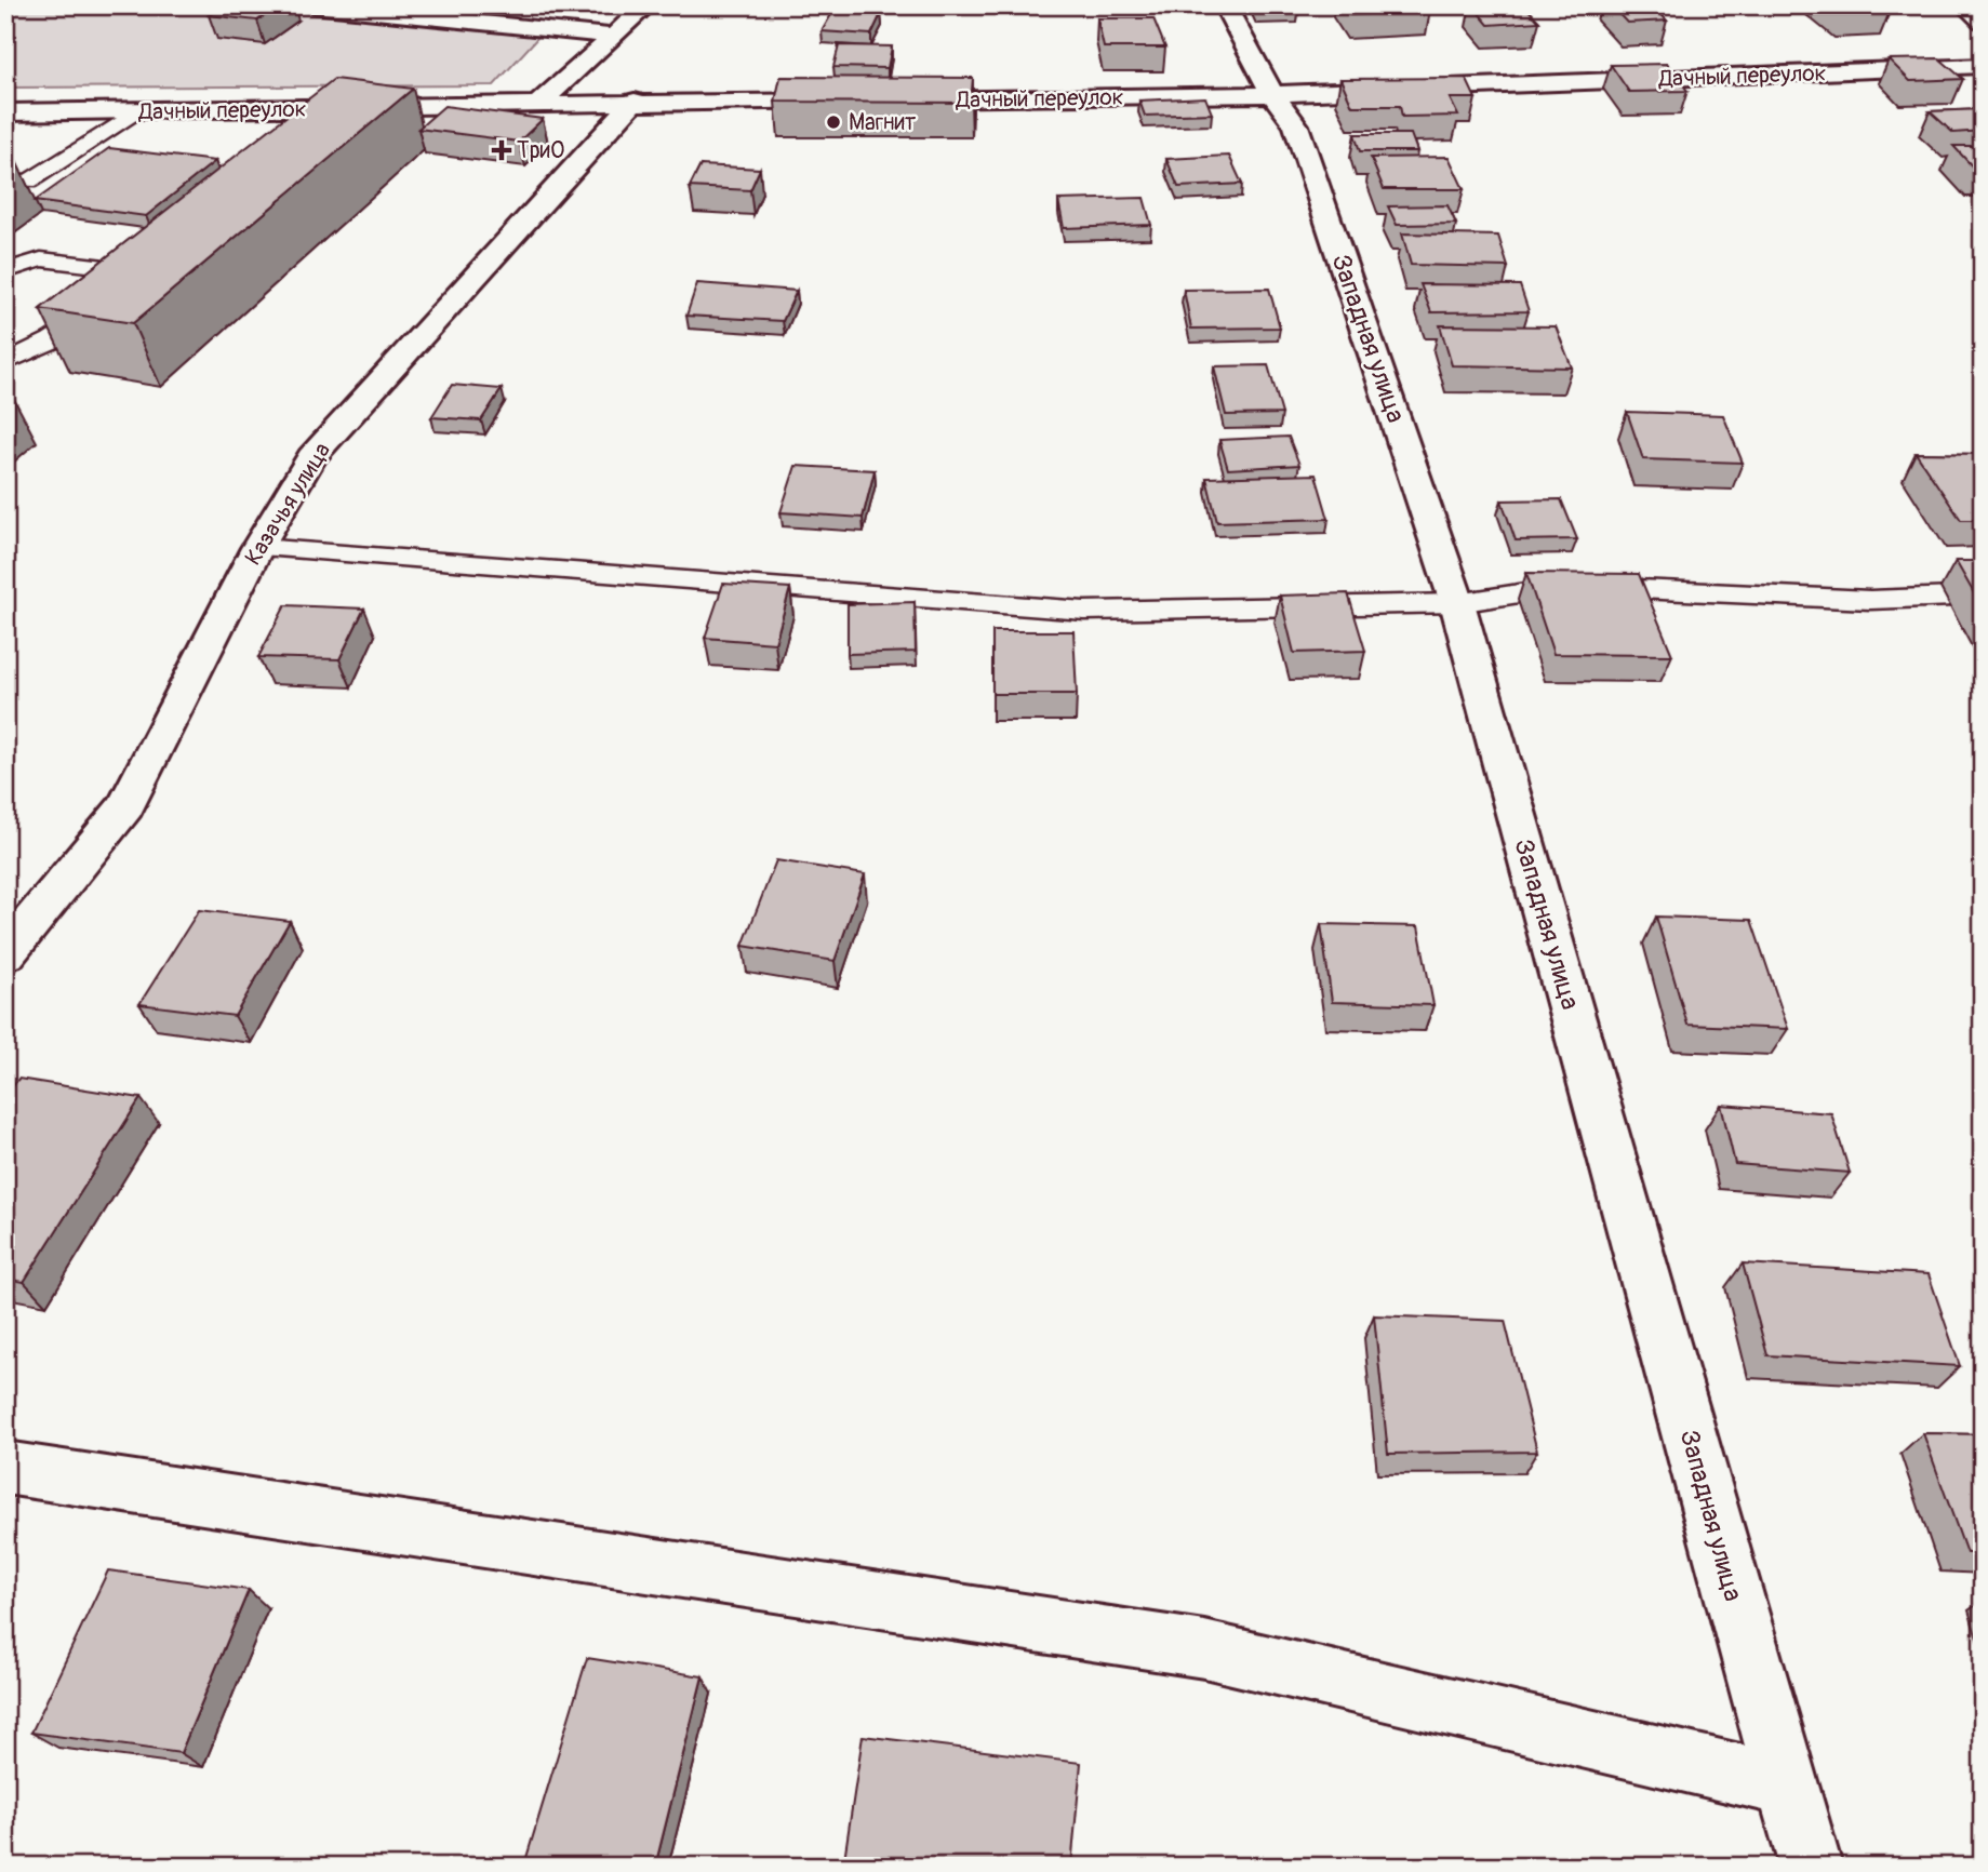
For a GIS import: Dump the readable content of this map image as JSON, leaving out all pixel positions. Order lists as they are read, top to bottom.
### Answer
{
  "streets": {
    "street": ["Дачный переулок", "Западная улица", "Казачья улица"]
  },
  "crossings": [
    ["Дачный переулок", "Западная улица"],
    ["Дачный переулок", "Казачья улица"]
  ],
  "places": {
    "other": ["Магнит"],
    "health": ["ТриО"]
  }
}
